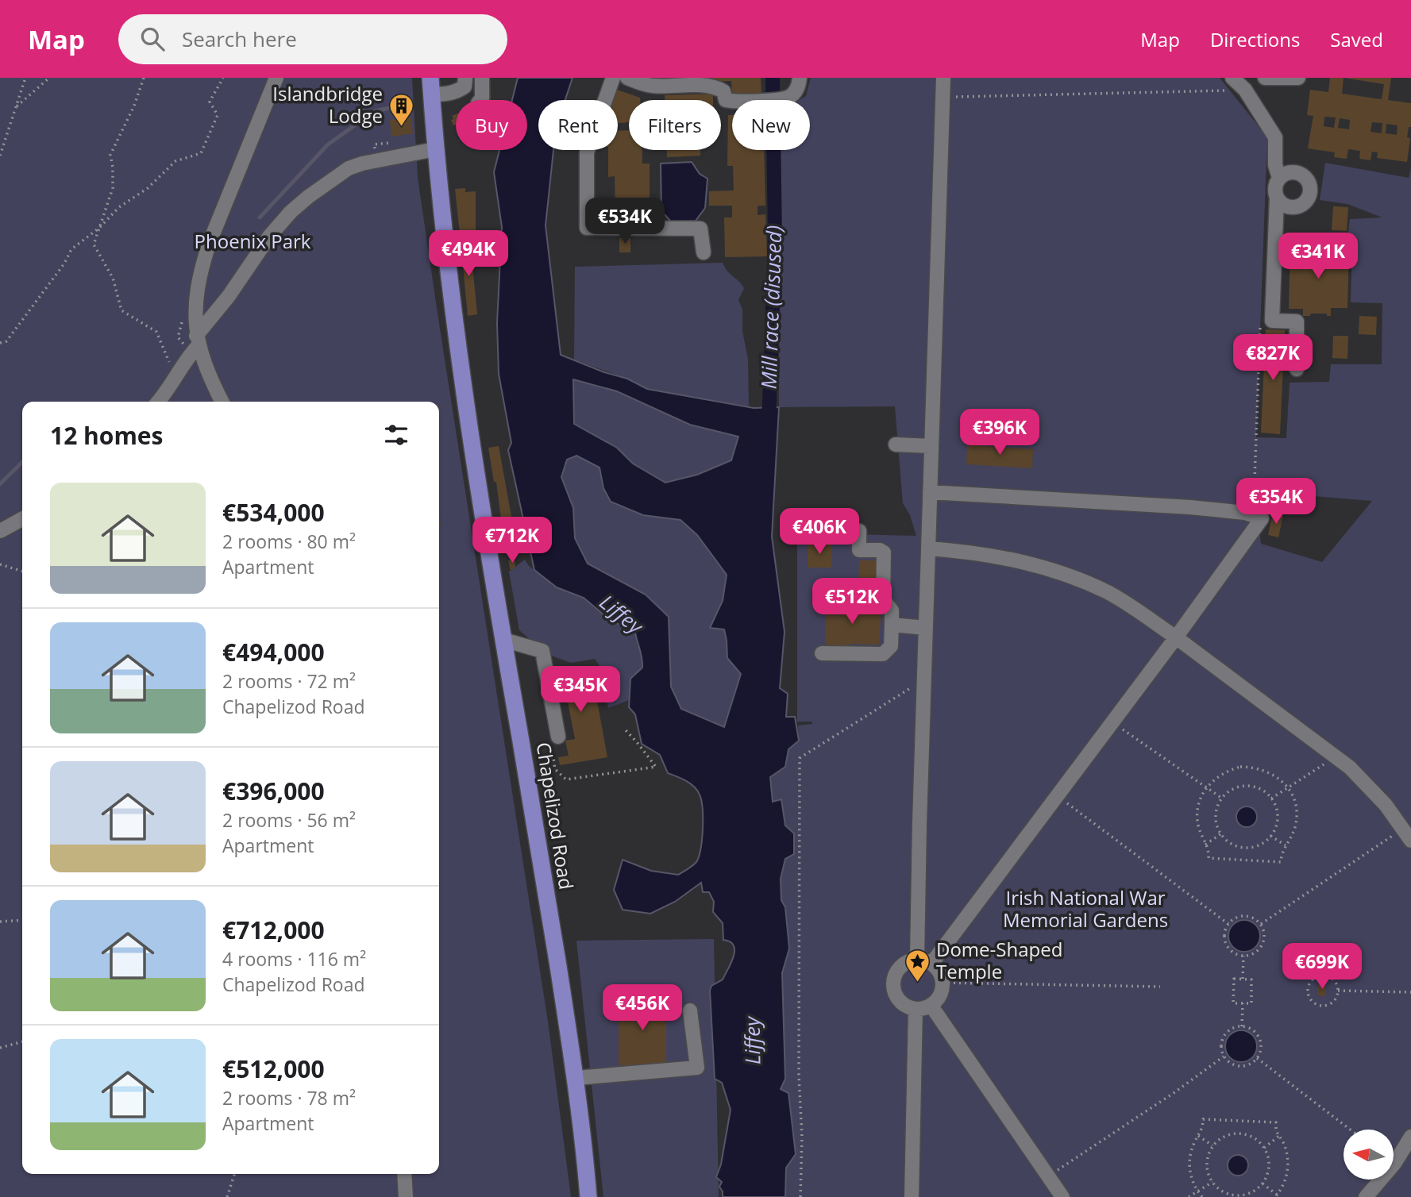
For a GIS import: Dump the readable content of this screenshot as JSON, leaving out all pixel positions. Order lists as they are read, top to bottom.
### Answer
{
  "streets": {
    "main road": ["Chapelizod Road"]
  },
  "water": ["Mill race (disused)", "Liffey"],
  "parks": ["Phoenix Park", "Irish National War Memorial Gardens"],
  "places": {
    "building": ["Islandbridge Lodge"],
    "place": ["Dome-Shaped Temple"]
  },
  "north": "left",
  "page": {
    "header": "Map",
    "search": "Search here",
    "nav": ["Map", "Directions", "Saved"],
    "chip": [
      "Buy",
      "Rent",
      "Filters",
      "New"
    ],
    "price": [
      "€534K",
      "€494K",
      "€341K",
      "€827K",
      "€396K",
      "€354K",
      "€406K",
      "€712K",
      "€512K",
      "€345K",
      "€699K",
      "€456K"
    ],
    "heading": "12 homes",
    "list": [
      {
        "name": "€534,000",
        "note": "2 rooms · 80 m² · Apartment"
      },
      {
        "name": "€494,000",
        "note": "2 rooms · 72 m² · Chapelizod Road"
      },
      {
        "name": "€396,000",
        "note": "2 rooms · 56 m² · Apartment"
      },
      {
        "name": "€712,000",
        "note": "4 rooms · 116 m² · Chapelizod Road"
      },
      {
        "name": "€512,000",
        "note": "2 rooms · 78 m² · Apartment"
      }
    ]
  }
}
